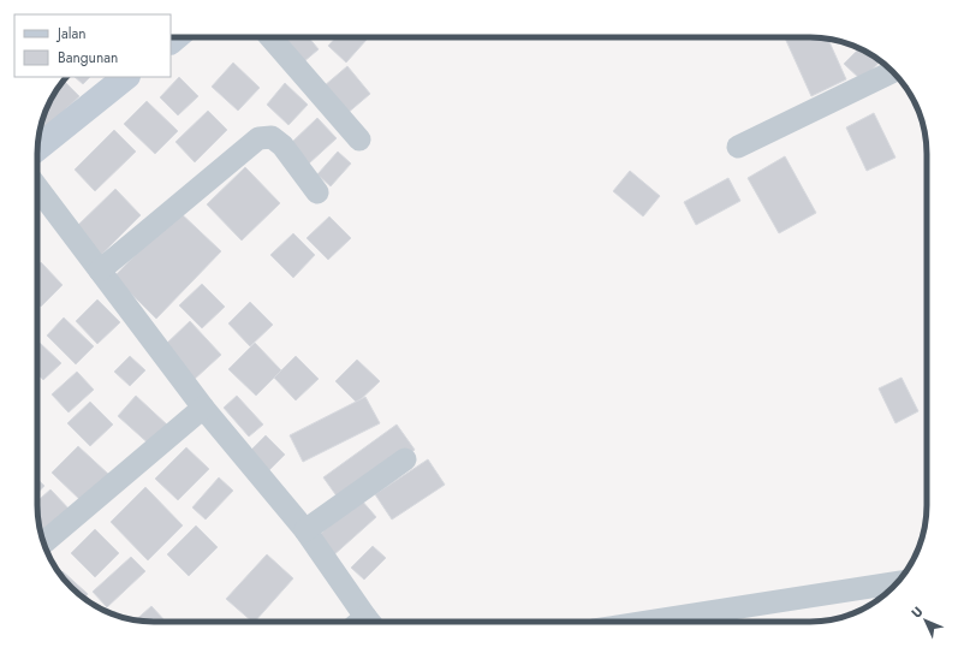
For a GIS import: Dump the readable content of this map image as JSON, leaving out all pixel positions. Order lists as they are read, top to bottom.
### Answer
{
  "legend": ["Jalan", "Bangunan"],
  "north": "top left"
}
